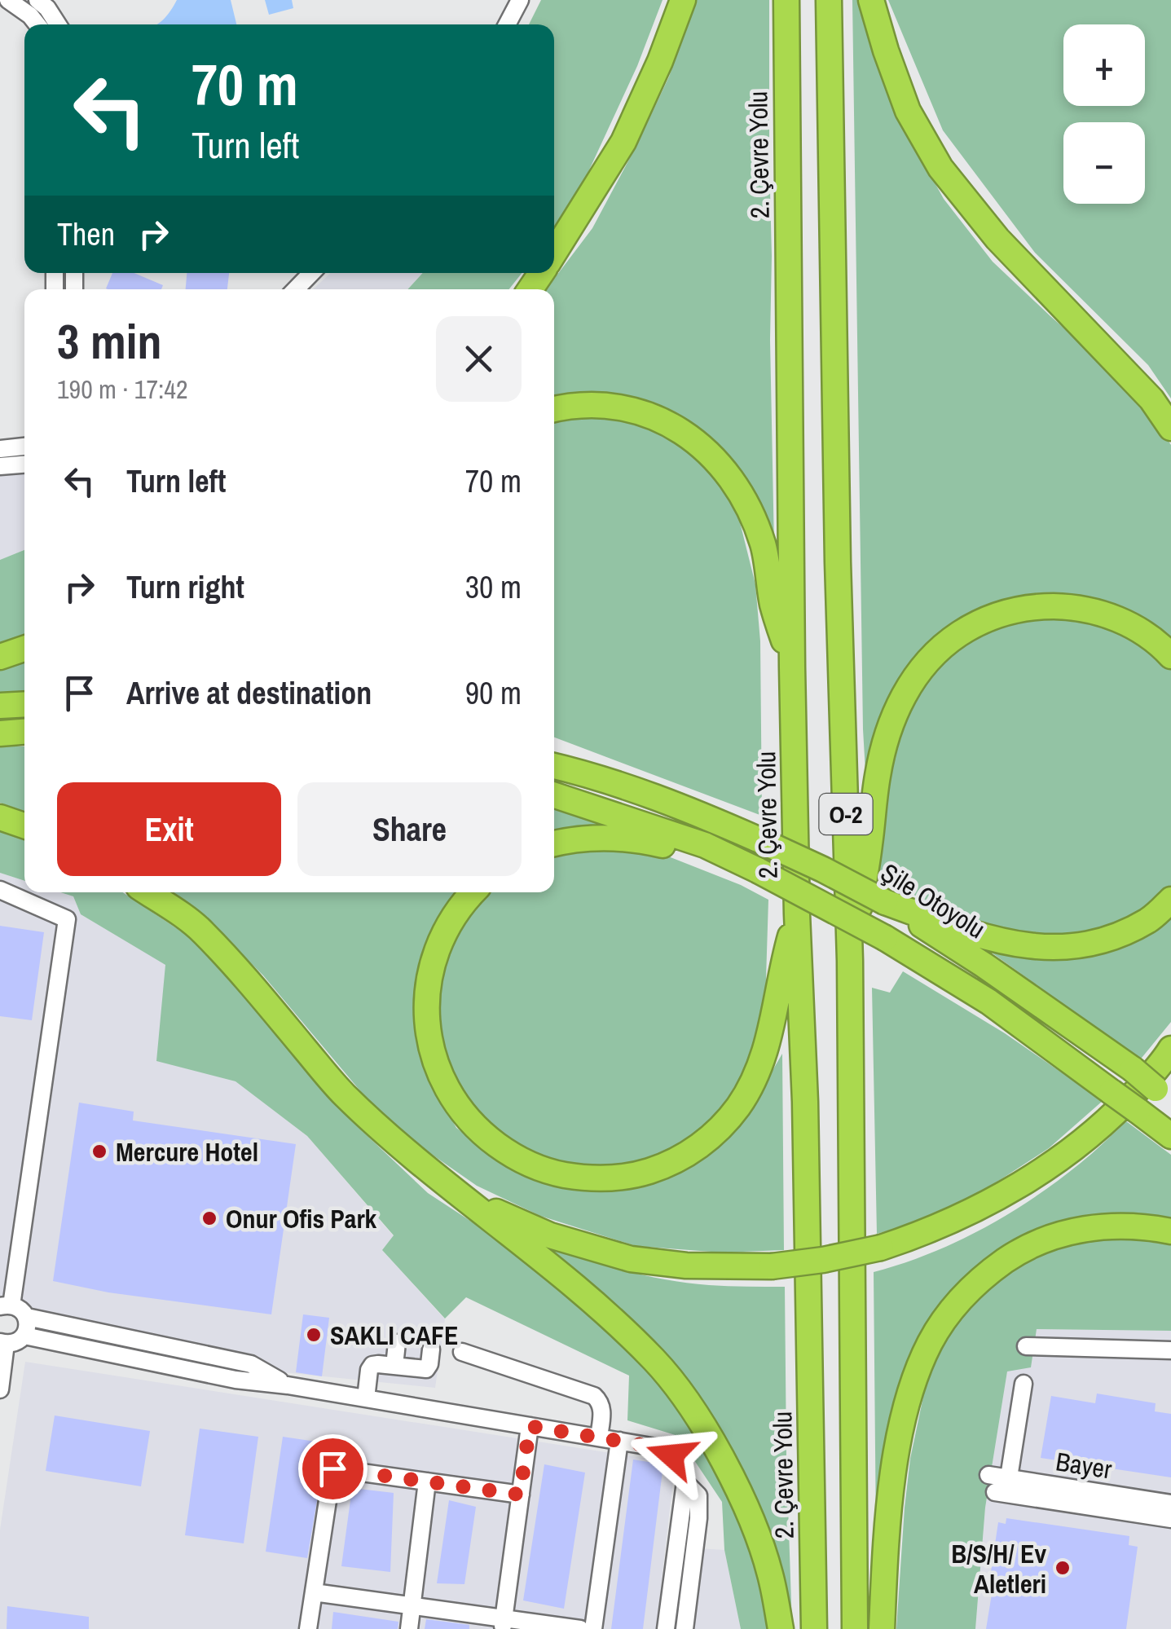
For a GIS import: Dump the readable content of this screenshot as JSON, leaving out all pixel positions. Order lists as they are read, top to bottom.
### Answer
{
  "streets": {
    "highway": ["2. Çevre Yolu", "O-2", "Şile Otoyolu"],
    "street": ["Bayer"]
  },
  "places": [
    "Mercure Hotel",
    "Onur Ofis Park",
    "SAKLI CAFE",
    "B/S/H/ Ev Aletleri"
  ],
  "page": {
    "map_buttons": ["+", "−"],
    "turn": ["70 m", "Turn left"],
    "then": "Then",
    "heading": ["3 min", "190 m · 17:42"],
    "list": [
      {
        "name": "Turn left",
        "value": "70 m"
      },
      {
        "name": "Turn right",
        "value": "30 m"
      },
      {
        "name": "Arrive at destination",
        "value": "90 m"
      }
    ],
    "buttons": ["Exit", "Share"]
  }
}
